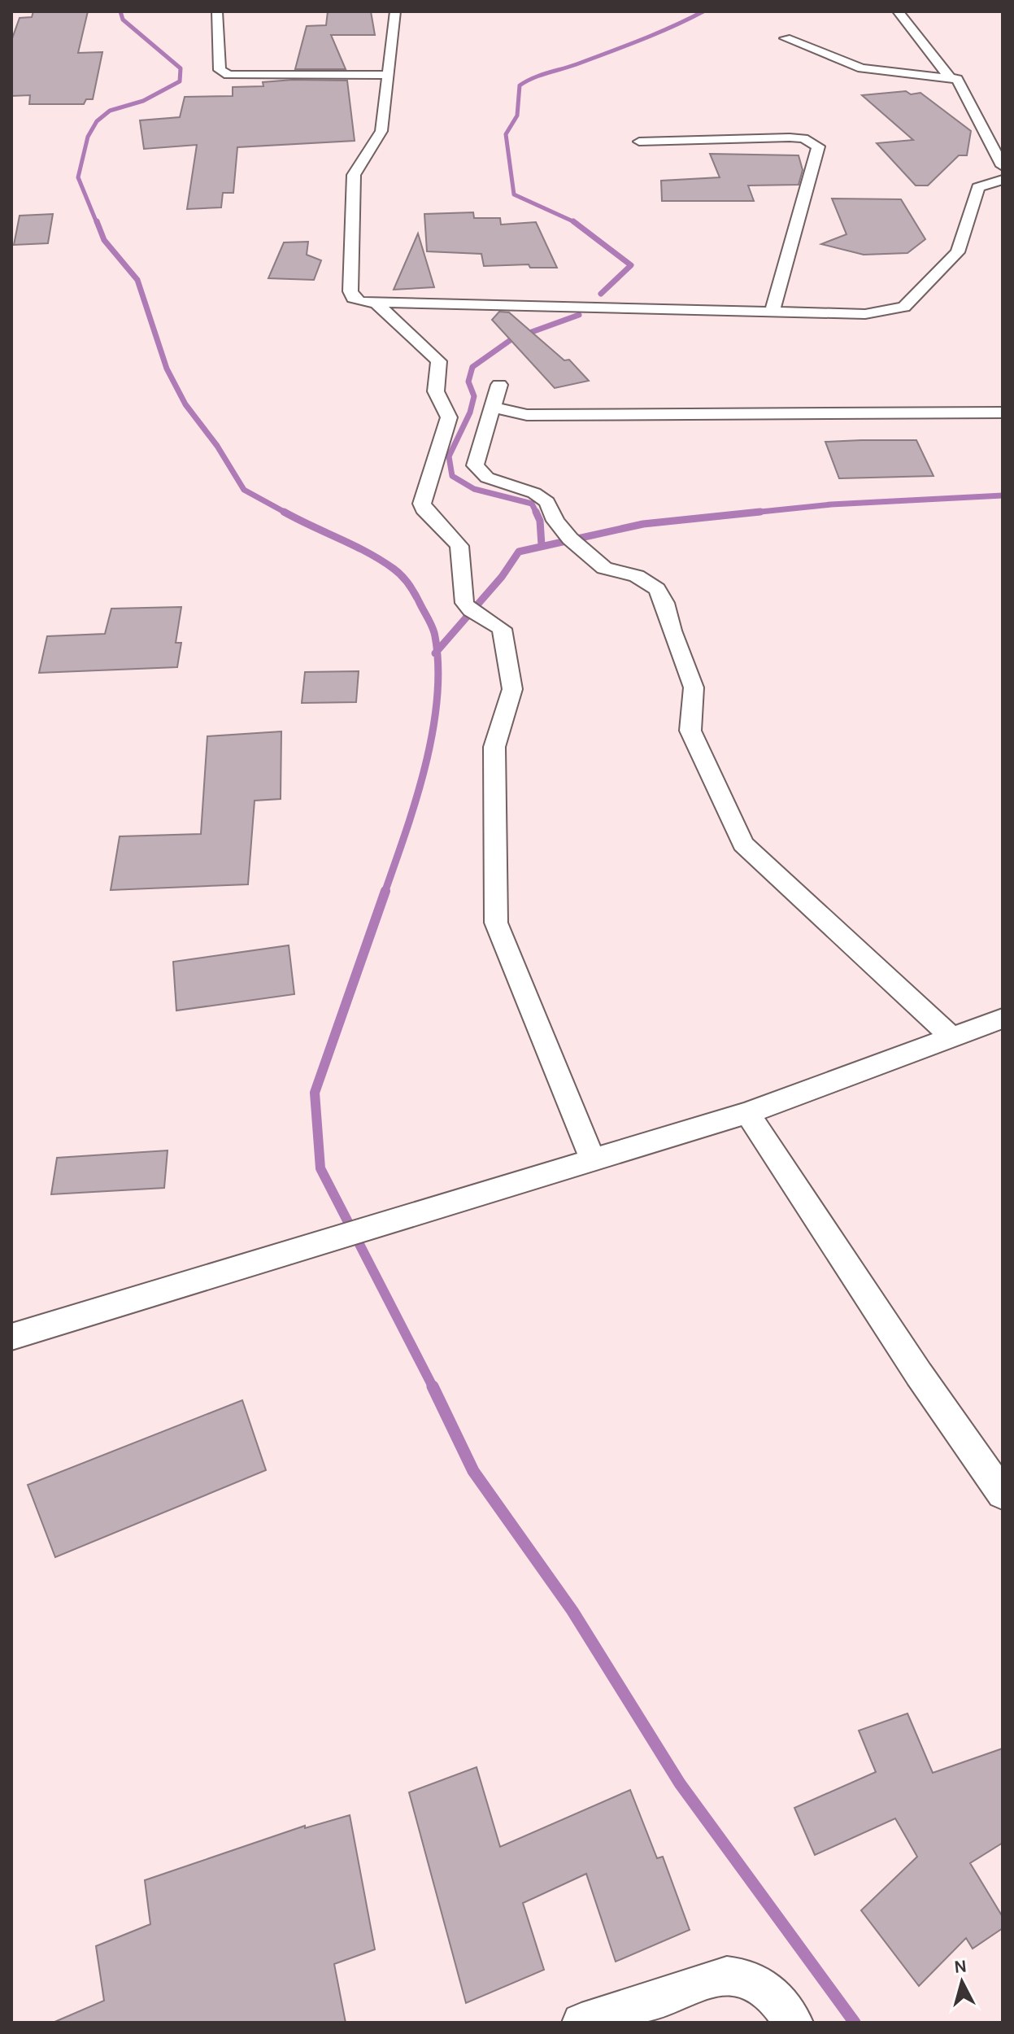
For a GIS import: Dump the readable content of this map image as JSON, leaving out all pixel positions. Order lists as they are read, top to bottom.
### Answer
{
  "north": "top"
}
